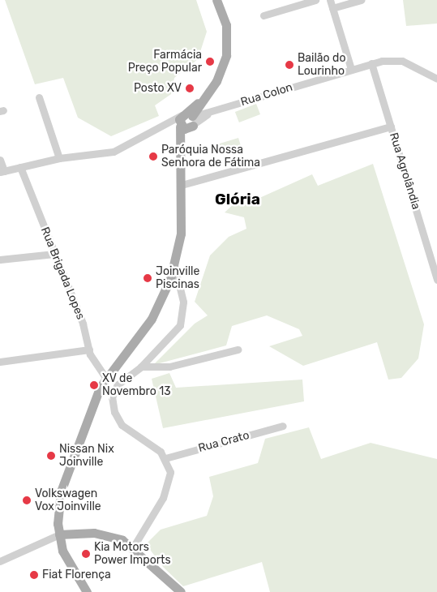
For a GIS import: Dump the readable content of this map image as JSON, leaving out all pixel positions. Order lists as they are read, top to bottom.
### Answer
{
  "streets": {
    "street": [
      "Rua Colon",
      "Rua Agrolândia",
      "Rua Brigada Lopes",
      "Rua Crato"
    ]
  },
  "crossings": [
    ["Rua Colon", "Rua Agrolândia"],
    ["Rua Colon", "Rua Brigada Lopes"]
  ],
  "districts": ["Glória"],
  "places": [
    "Farmácia Preço Popular",
    "Bailão do Lourinho",
    "Posto XV",
    "Paróquia Nossa Senhora de Fátima",
    "Joinville Piscinas",
    "XV de Novembro 13",
    "Nissan Nix Joinville",
    "Volkswagen Vox Joinville",
    "Kia Motors Power Imports",
    "Fiat Florença"
  ]
}
